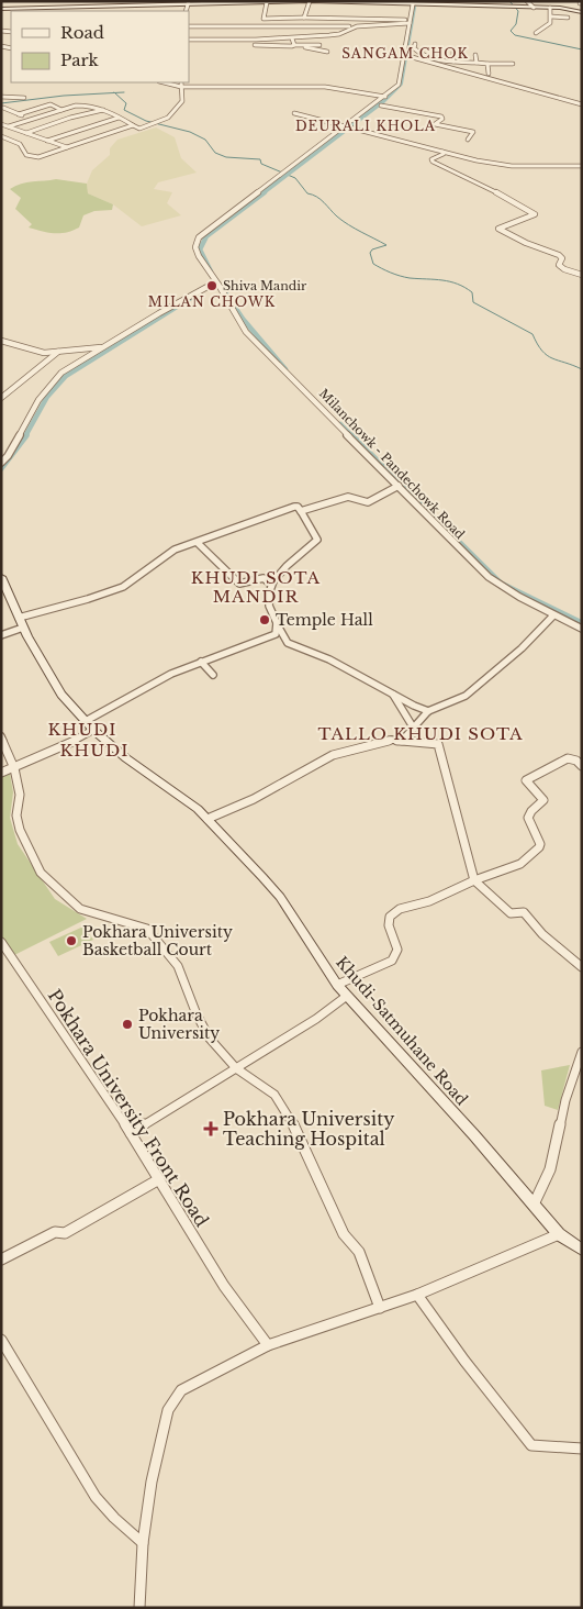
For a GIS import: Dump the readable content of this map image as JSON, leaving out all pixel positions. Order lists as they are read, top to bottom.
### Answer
{
  "streets": {
    "main road": ["Khudi-Satmuhane Road"],
    "street": ["Milanchowk - Pandechowk Road", "Pokhara University Front Road"]
  },
  "districts": [
    "SANGAM CHOK",
    "DEURALI KHOLA",
    "MILAN CHOWK",
    "KHUDI SOTA MANDIR",
    "KHUDI",
    "TALLO KHUDI SOTA",
    "KHUDI"
  ],
  "places": {
    "other": [
      "Shiva Mandir",
      "Temple Hall",
      "Pokhara University Basketball Court",
      "Pokhara University"
    ],
    "health": ["Pokhara University Teaching Hospital"]
  },
  "legend": ["Road", "Park"]
}
